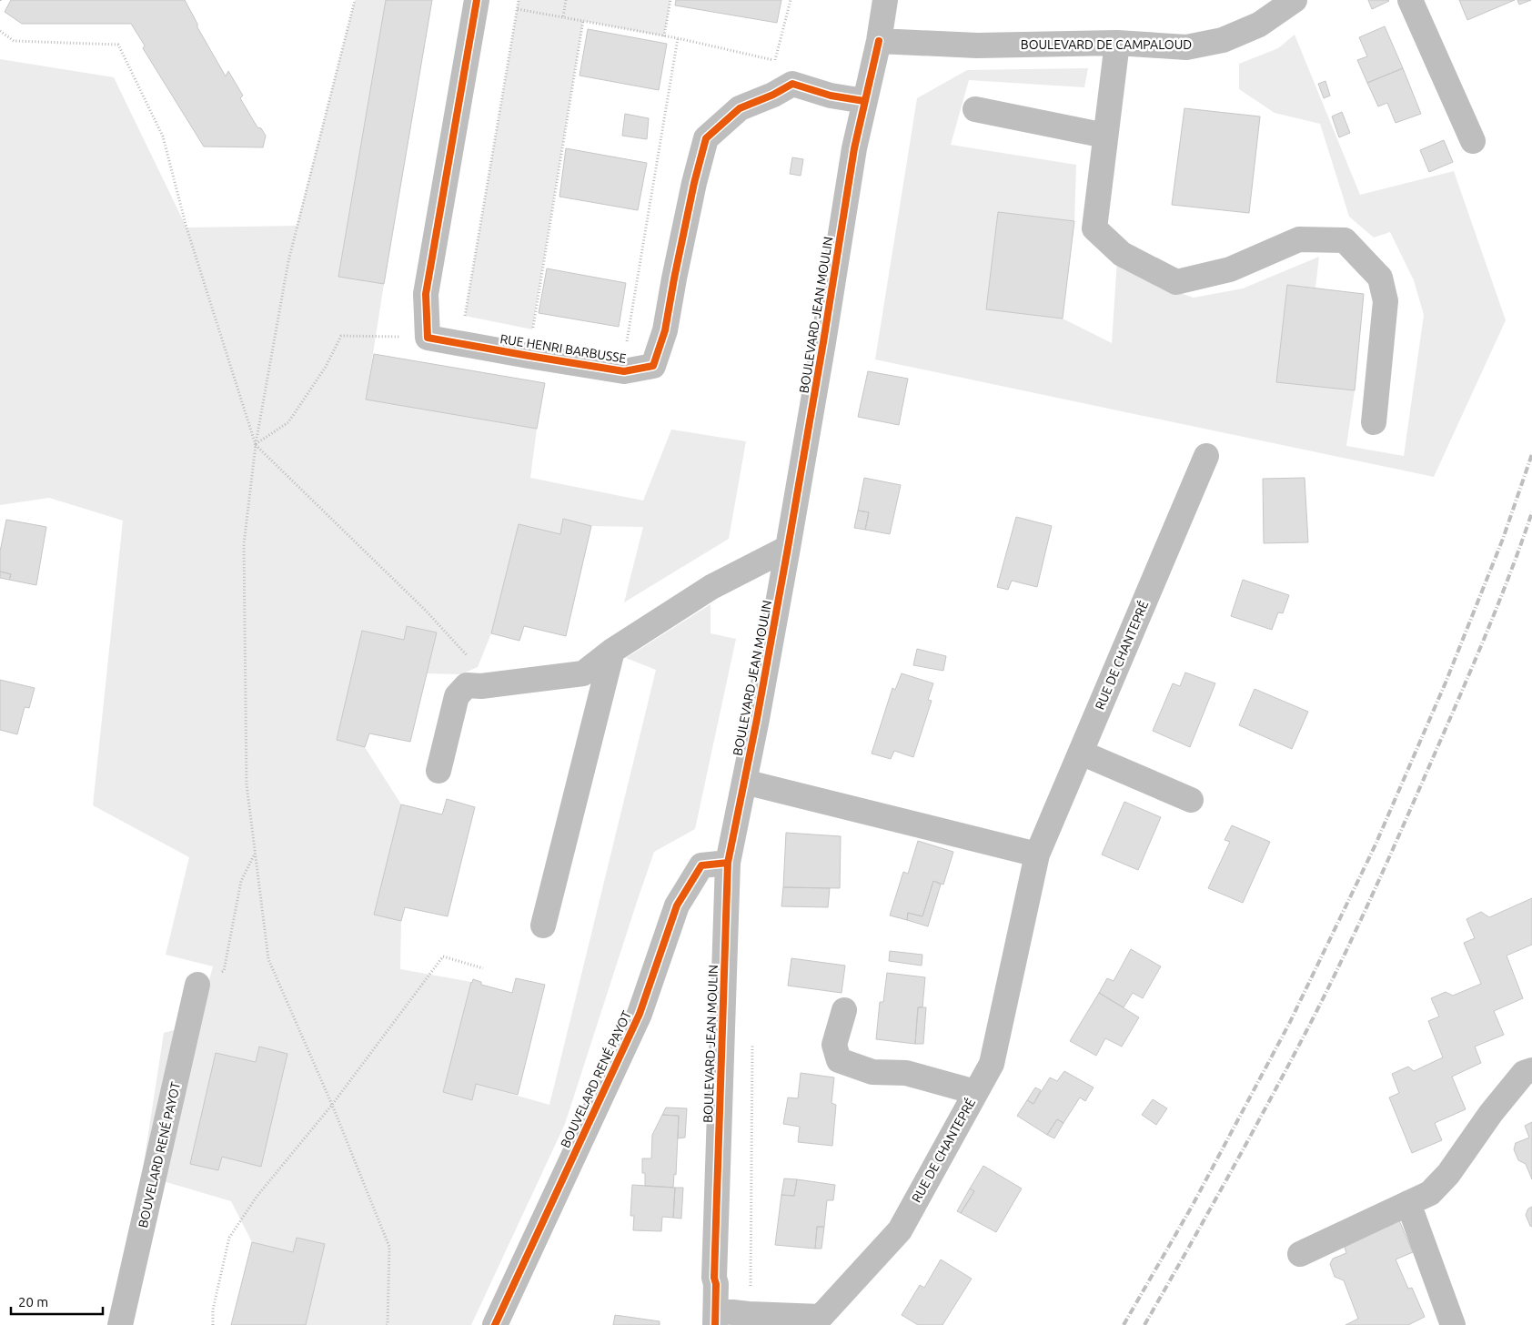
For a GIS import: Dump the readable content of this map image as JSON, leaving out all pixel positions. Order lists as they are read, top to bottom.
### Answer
{
  "streets": {
    "street": [
      "BOULEVARD DE CAMPALOUD",
      "BOULEVARD JEAN MOULIN",
      "RUE HENRI BARBUSSE",
      "RUE DE CHANTEPRÉ",
      "BOUVELARD RENÉ PAYOT"
    ]
  },
  "crossings": [
    ["BOULEVARD DE CAMPALOUD", "BOULEVARD JEAN MOULIN"],
    ["BOULEVARD JEAN MOULIN", "RUE HENRI BARBUSSE"],
    ["BOULEVARD JEAN MOULIN", "RUE DE CHANTEPRÉ"],
    ["BOULEVARD JEAN MOULIN", "BOUVELARD RENÉ PAYOT"]
  ],
  "scale_bar": "20 m"
}
